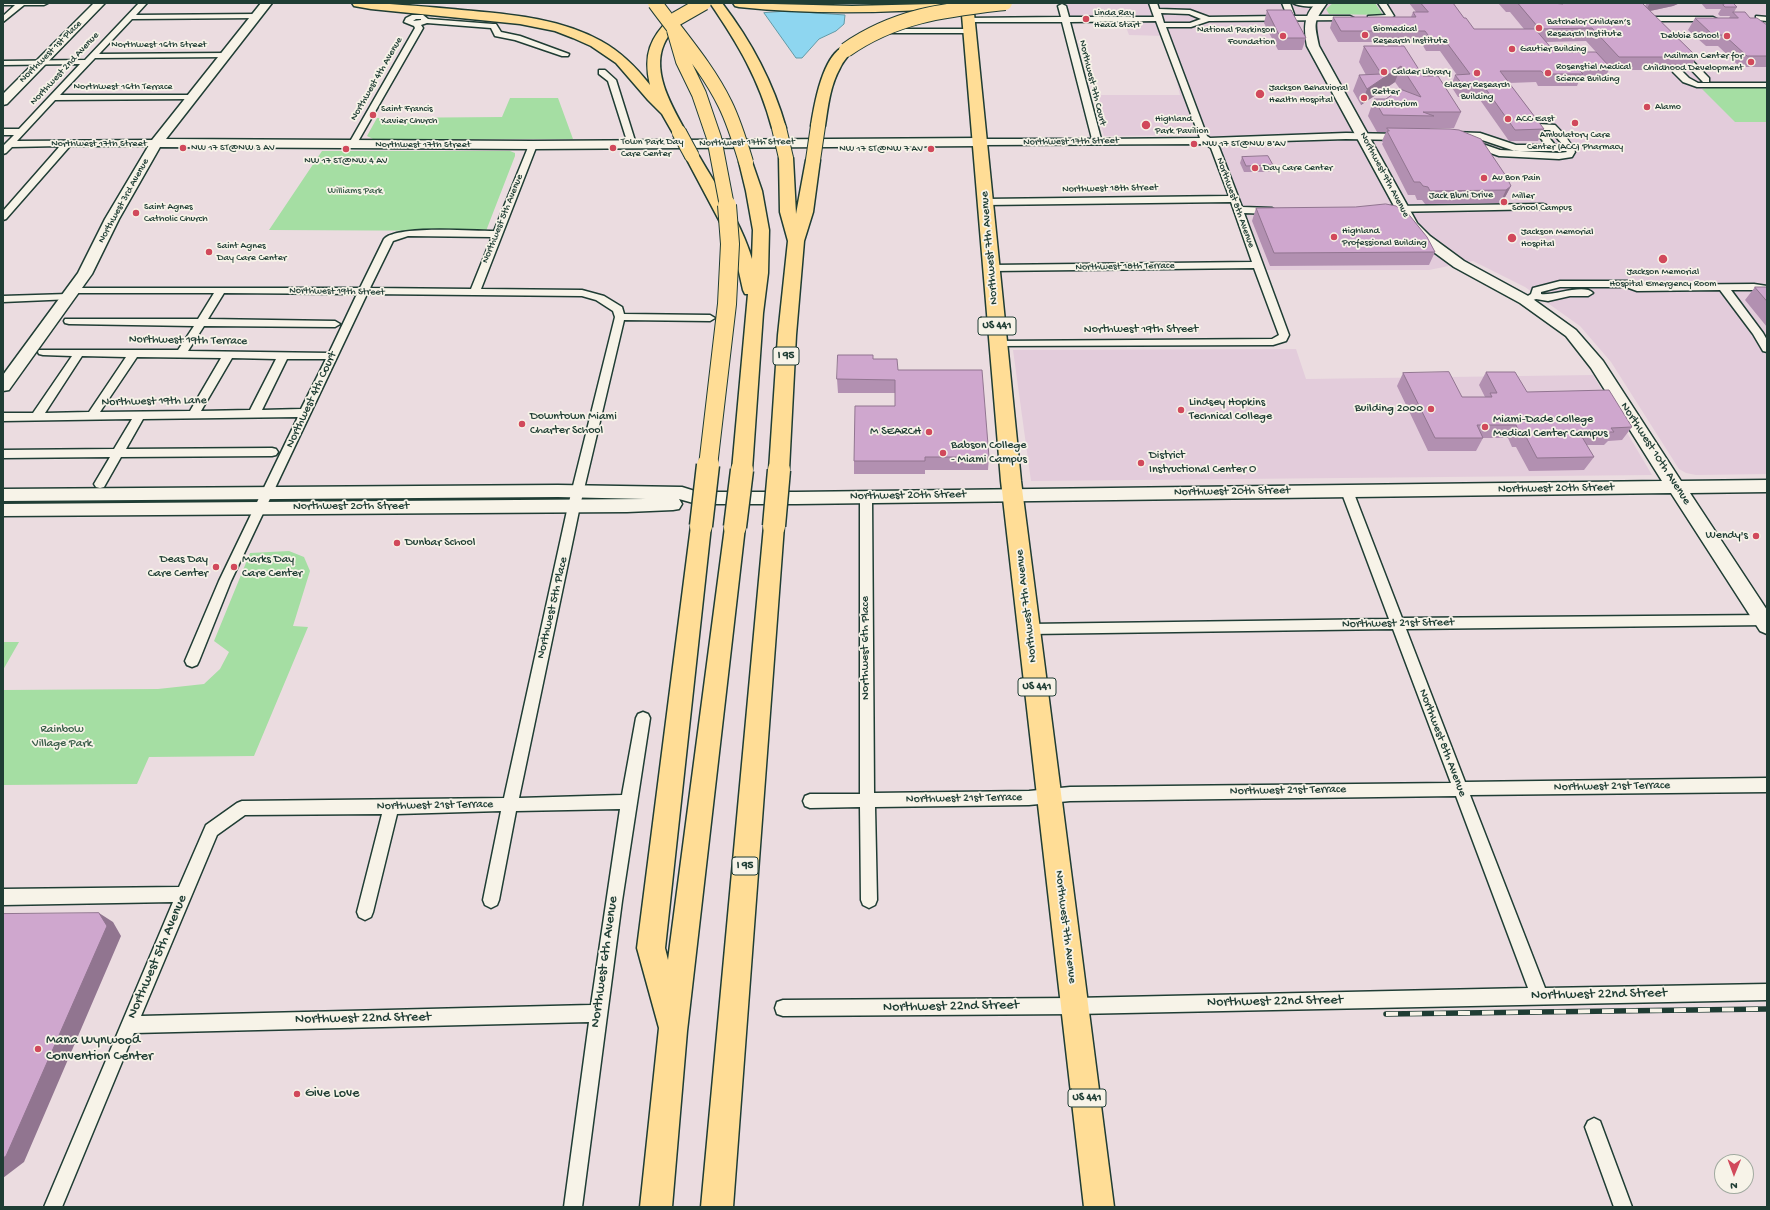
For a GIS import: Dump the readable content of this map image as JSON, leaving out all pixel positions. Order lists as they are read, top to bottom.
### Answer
{
  "streets": {
    "highway": ["I 95"],
    "main road": ["Northwest 7th Avenue", "US 441"],
    "street": [
      "Northwest 16th Street",
      "Northwest 1st Place",
      "Northwest 2nd Avenue",
      "Northwest 4th Avenue",
      "Northwest 7th Court",
      "Northwest 16th Terrace",
      "Northwest 17th Street",
      "Northwest 9th Avenue",
      "Northwest 18th Street",
      "Jack Bluni Drive",
      "Northwest 3rd Avenue",
      "Northwest 8th Avenue",
      "Northwest 5th Avenue",
      "Northwest 18th Terrace",
      "Northwest 19th Street",
      "Northwest 19th Terrace",
      "Northwest 4th Court",
      "Northwest 19th Lane",
      "Northwest 10th Avenue",
      "Northwest 20th Street",
      "Northwest 5th Place",
      "Northwest 21st Street",
      "Northwest 6th Place",
      "Northwest 21st Terrace",
      "Northwest 6th Avenue",
      "Northwest 22nd Street"
    ]
  },
  "crossings": [
    ["Northwest 16th Street", "Northwest 2nd Avenue"],
    ["Northwest 16th Street", "Northwest 3rd Avenue"],
    ["Northwest 2nd Avenue", "Northwest 16th Terrace"],
    ["Northwest 2nd Avenue", "Northwest 17th Street"],
    ["Northwest 4th Avenue", "Northwest 17th Street"],
    ["Northwest 7th Court", "Northwest 17th Street"],
    ["Northwest 16th Terrace", "Northwest 3rd Avenue"],
    ["Northwest 17th Street", "Northwest 9th Avenue"],
    ["Northwest 17th Street", "Northwest 3rd Avenue"],
    ["Northwest 17th Street", "Northwest 8th Avenue"],
    ["Northwest 17th Street", "Northwest 5th Avenue"],
    ["Northwest 17th Street", "Northwest 7th Avenue"],
    ["Northwest 9th Avenue", "Jack Bluni Drive"],
    ["Northwest 9th Avenue", "Northwest 10th Avenue"],
    ["Northwest 18th Street", "Northwest 8th Avenue"],
    ["Northwest 18th Street", "Northwest 7th Avenue"],
    ["Northwest 3rd Avenue", "Northwest 19th Street"],
    ["Northwest 8th Avenue", "Northwest 18th Terrace"],
    ["Northwest 8th Avenue", "Northwest 19th Street"],
    ["Northwest 8th Avenue", "Northwest 20th Street"],
    ["Northwest 8th Avenue", "Northwest 21st Street"],
    ["Northwest 8th Avenue", "Northwest 21st Terrace"],
    ["Northwest 8th Avenue", "Northwest 22nd Street"],
    ["Northwest 5th Avenue", "Northwest 19th Street"],
    ["Northwest 5th Avenue", "Northwest 4th Court"],
    ["Northwest 5th Avenue", "Northwest 21st Terrace"],
    ["Northwest 5th Avenue", "Northwest 22nd Street"],
    ["Northwest 7th Avenue", "Northwest 18th Terrace"],
    ["Northwest 7th Avenue", "Northwest 19th Street"],
    ["Northwest 7th Avenue", "Northwest 20th Street"],
    ["Northwest 7th Avenue", "Northwest 21st Street"],
    ["Northwest 7th Avenue", "Northwest 21st Terrace"],
    ["Northwest 7th Avenue", "Northwest 22nd Street"],
    ["Northwest 19th Street", "Northwest 4th Court"],
    ["Northwest 19th Street", "Northwest 5th Place"],
    ["Northwest 19th Terrace", "Northwest 4th Court"],
    ["Northwest 4th Court", "Northwest 19th Lane"],
    ["Northwest 4th Court", "Northwest 20th Street"],
    ["Northwest 10th Avenue", "Northwest 20th Street"],
    ["Northwest 10th Avenue", "Northwest 21st Street"],
    ["Northwest 20th Street", "Northwest 5th Place"],
    ["Northwest 20th Street", "Northwest 6th Place"],
    ["Northwest 5th Place", "Northwest 21st Terrace"],
    ["Northwest 6th Place", "Northwest 21st Terrace"],
    ["Northwest 21st Terrace", "Northwest 6th Avenue"],
    ["Northwest 6th Avenue", "Northwest 22nd Street"]
  ],
  "parks": ["Williams Park", "Rainbow Village Park"],
  "places": [
    "Linda Ray Head Start",
    "Batchelor Children’s Research Institute",
    "Biomedical Research Institute",
    "National Parkinson Foundation",
    "Debbie School",
    "Gautier Building",
    "Mailman Center for Childhood Development",
    "Calder Library",
    "Glaser Research Building",
    "Rosenstiel Medical Science Building",
    "Jackson Behavioral Health Hospital",
    "Retter Auditorium",
    "Alamo",
    "Saint Francis Xavier Church",
    "ACC East",
    "Ambulatory Care Center (ACC) Pharmacy",
    "Highland Park Pavilion",
    "NW 17 ST@NW 8 AV",
    "NW 17 ST@NW 3 AV",
    "Town Park Day Care Center",
    "NW 17 ST@NW 4 AV",
    "NW 17 ST@NW 7 AV",
    "Day Care Center",
    "Au Bon Pain",
    "Miller School Campus",
    "Saint Agnes Catholic Church",
    "Highland Professional Building",
    "Jackson Memorial Hospital",
    "Saint Agnes Day Care Center",
    "Jackson Memorial Hospital Emergency Room",
    "Building 2000",
    "Lindsey Hopkins Technical College",
    "Downtown Miami Charter School",
    "Miami-Dade College Medical Center Campus",
    "M SEARCH",
    "Babson College - Miami Campus",
    "District Instructional Center O",
    "Wendy's",
    "Dunbar School",
    "Deas Day Care Center",
    "Marks Day Care Center",
    "Mana Wynwood Convention Center",
    "Give Love"
  ],
  "north": "bottom"
}
